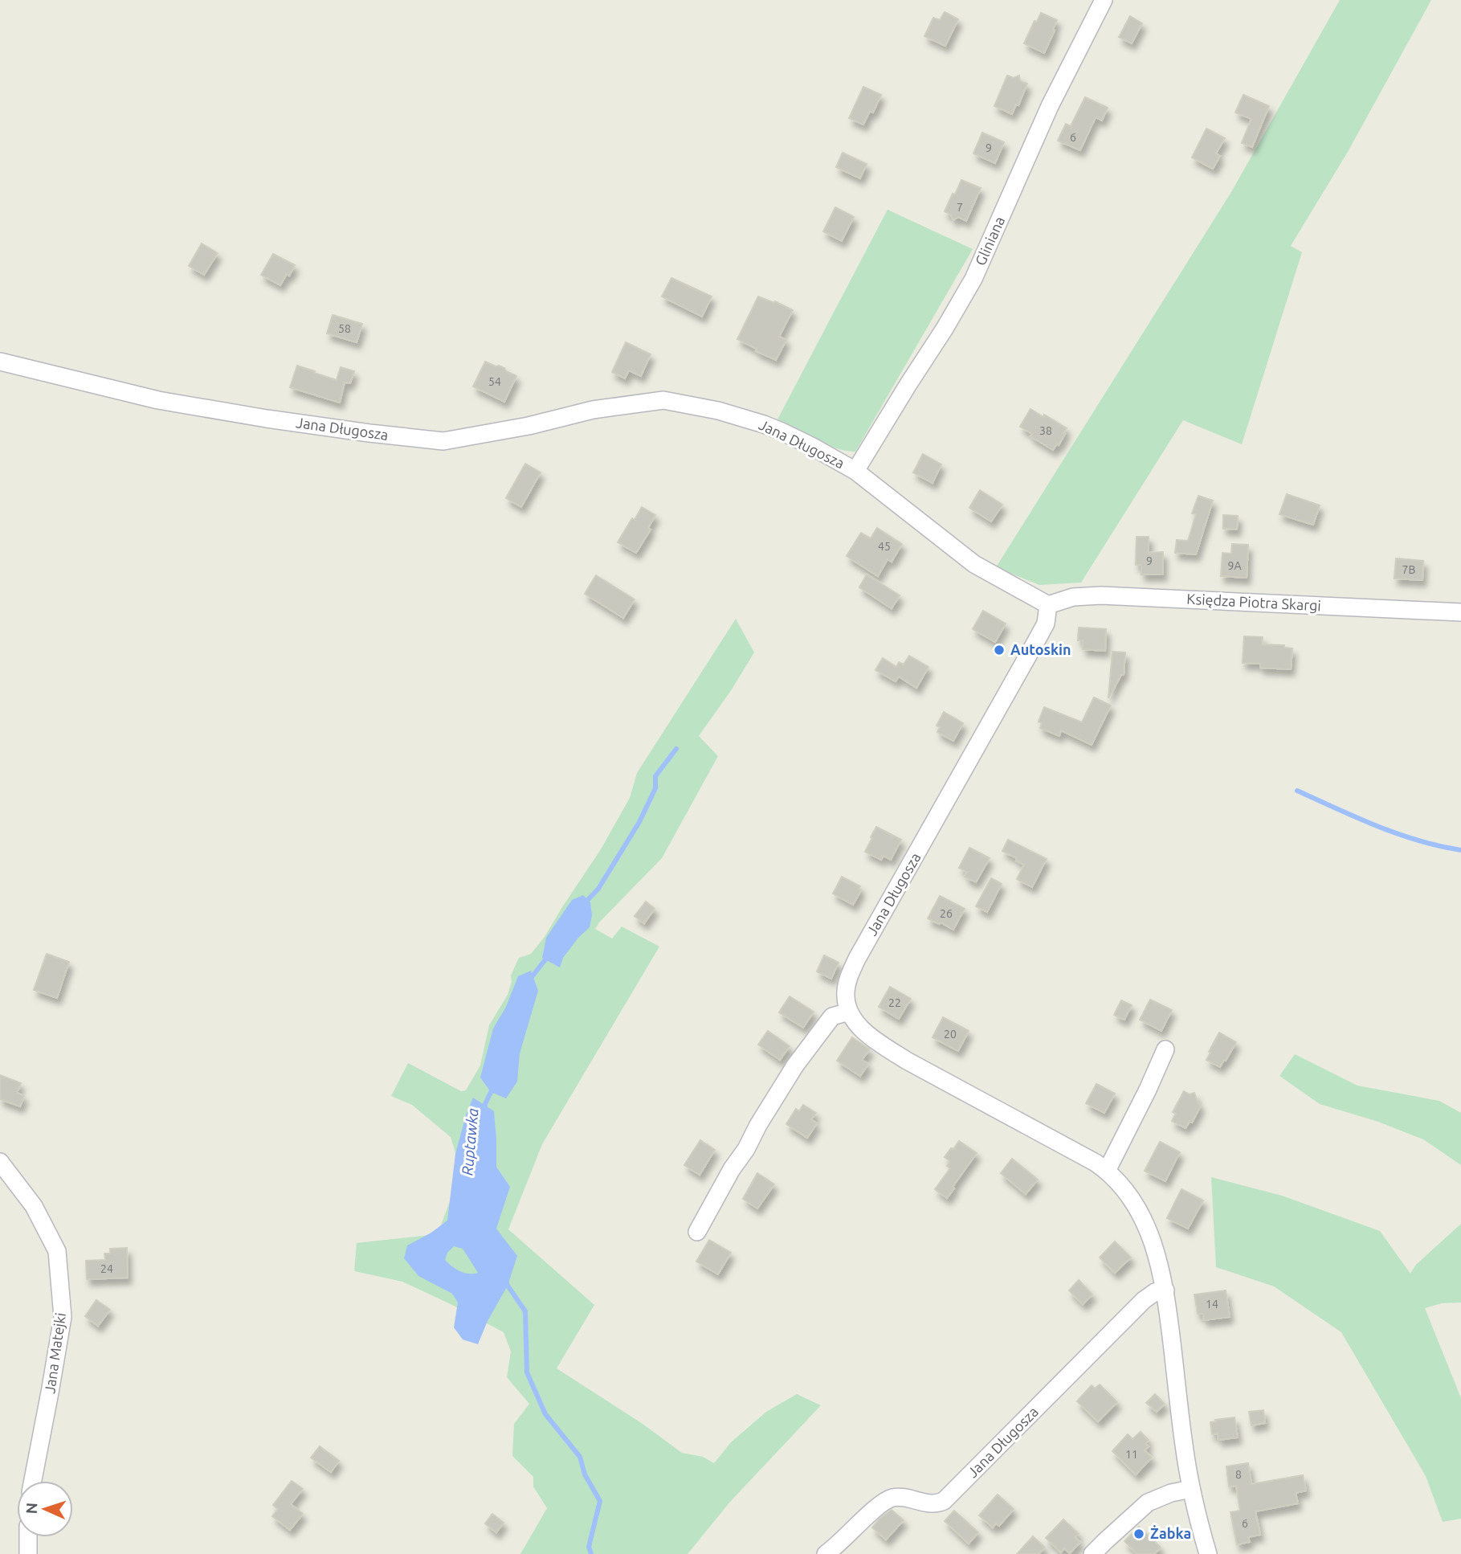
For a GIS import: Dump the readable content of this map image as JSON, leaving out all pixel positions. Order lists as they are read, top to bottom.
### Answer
{
  "streets": {
    "street": [
      "Gliniana",
      "Jana Długosza",
      "Księdza Piotra Skargi",
      "Jana Matejki"
    ]
  },
  "crossings": [
    ["Gliniana", "Jana Długosza"],
    ["Jana Długosza", "Księdza Piotra Skargi"]
  ],
  "water": ["Ruptawka"],
  "places": ["Autoskin", "Żabka"],
  "house_numbers": [
    "6",
    "9",
    "7",
    "58",
    "54",
    "38",
    "45",
    "9",
    "9A",
    "7B",
    "26",
    "22",
    "20",
    "24",
    "14",
    "11",
    "8",
    "6"
  ],
  "north": "left"
}
